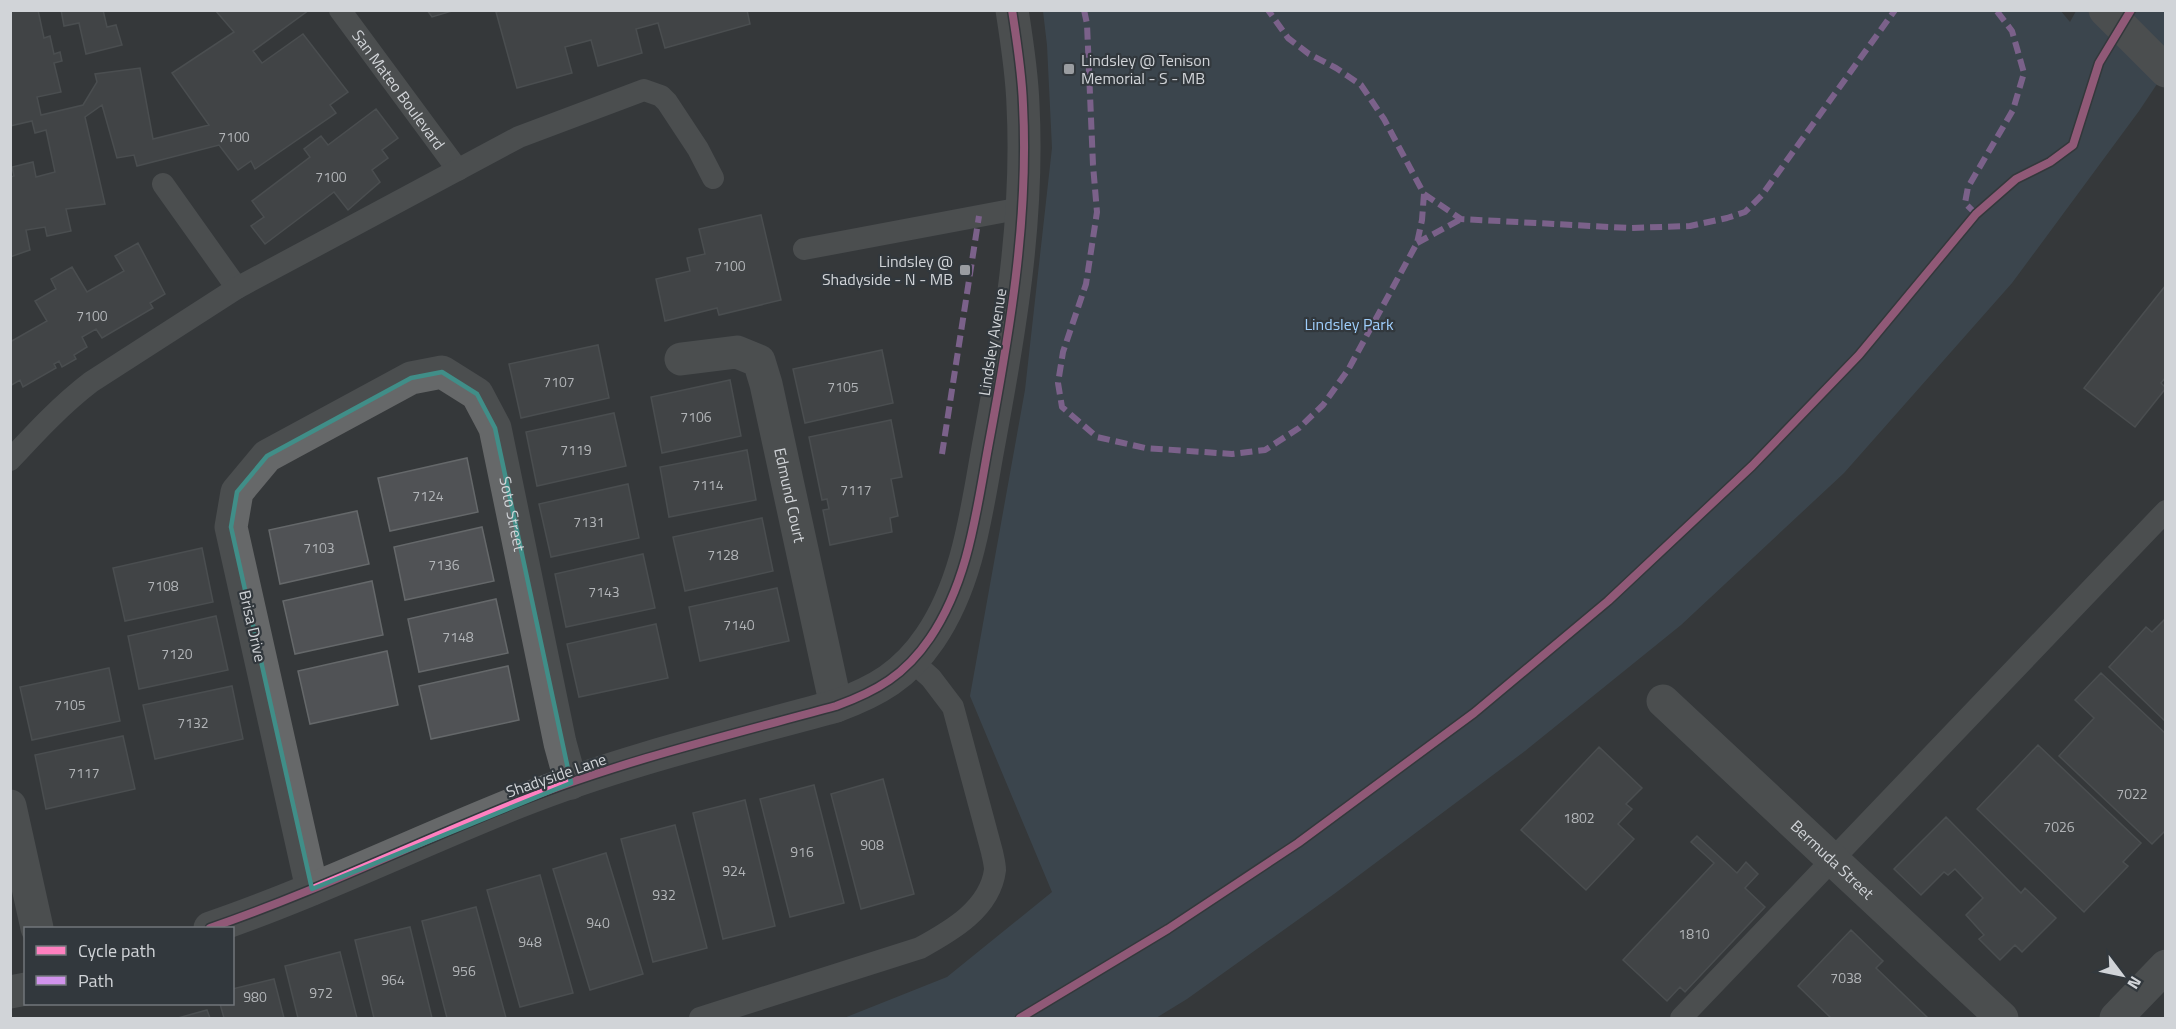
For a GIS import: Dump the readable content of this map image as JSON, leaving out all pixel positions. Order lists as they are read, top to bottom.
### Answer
{
  "streets": {
    "street": [
      "Lindsley Avenue",
      "Edmund Court",
      "Soto Street",
      "Brisa Drive",
      "Shadyside Lane",
      "Bermuda Street"
    ],
    "lane": ["San Mateo Boulevard"]
  },
  "crossings": [
    ["Lindsley Avenue", "Shadyside Lane"],
    ["Edmund Court", "Shadyside Lane"],
    ["Soto Street", "Brisa Drive"],
    ["Soto Street", "Shadyside Lane"],
    ["Brisa Drive", "Shadyside Lane"]
  ],
  "parks": ["Lindsley Park"],
  "places": {
    "transit": ["Lindsley @ Tenison Memorial - S - MB", "Lindsley @ Shadyside - N - MB"]
  },
  "house_numbers": [
    "7100",
    "7100",
    "7100",
    "7100",
    "7107",
    "7105",
    "7106",
    "7119",
    "7114",
    "7117",
    "7124",
    "7131",
    "7103",
    "7128",
    "7136",
    "7108",
    "7143",
    "7140",
    "7148",
    "7120",
    "7105",
    "7132",
    "7117",
    "7022",
    "1802",
    "7026",
    "908",
    "916",
    "924",
    "932",
    "940",
    "1810",
    "948",
    "956",
    "7038",
    "964",
    "972",
    "980"
  ],
  "legend": ["Cycle path", "Path"],
  "north": "bottom right"
}
